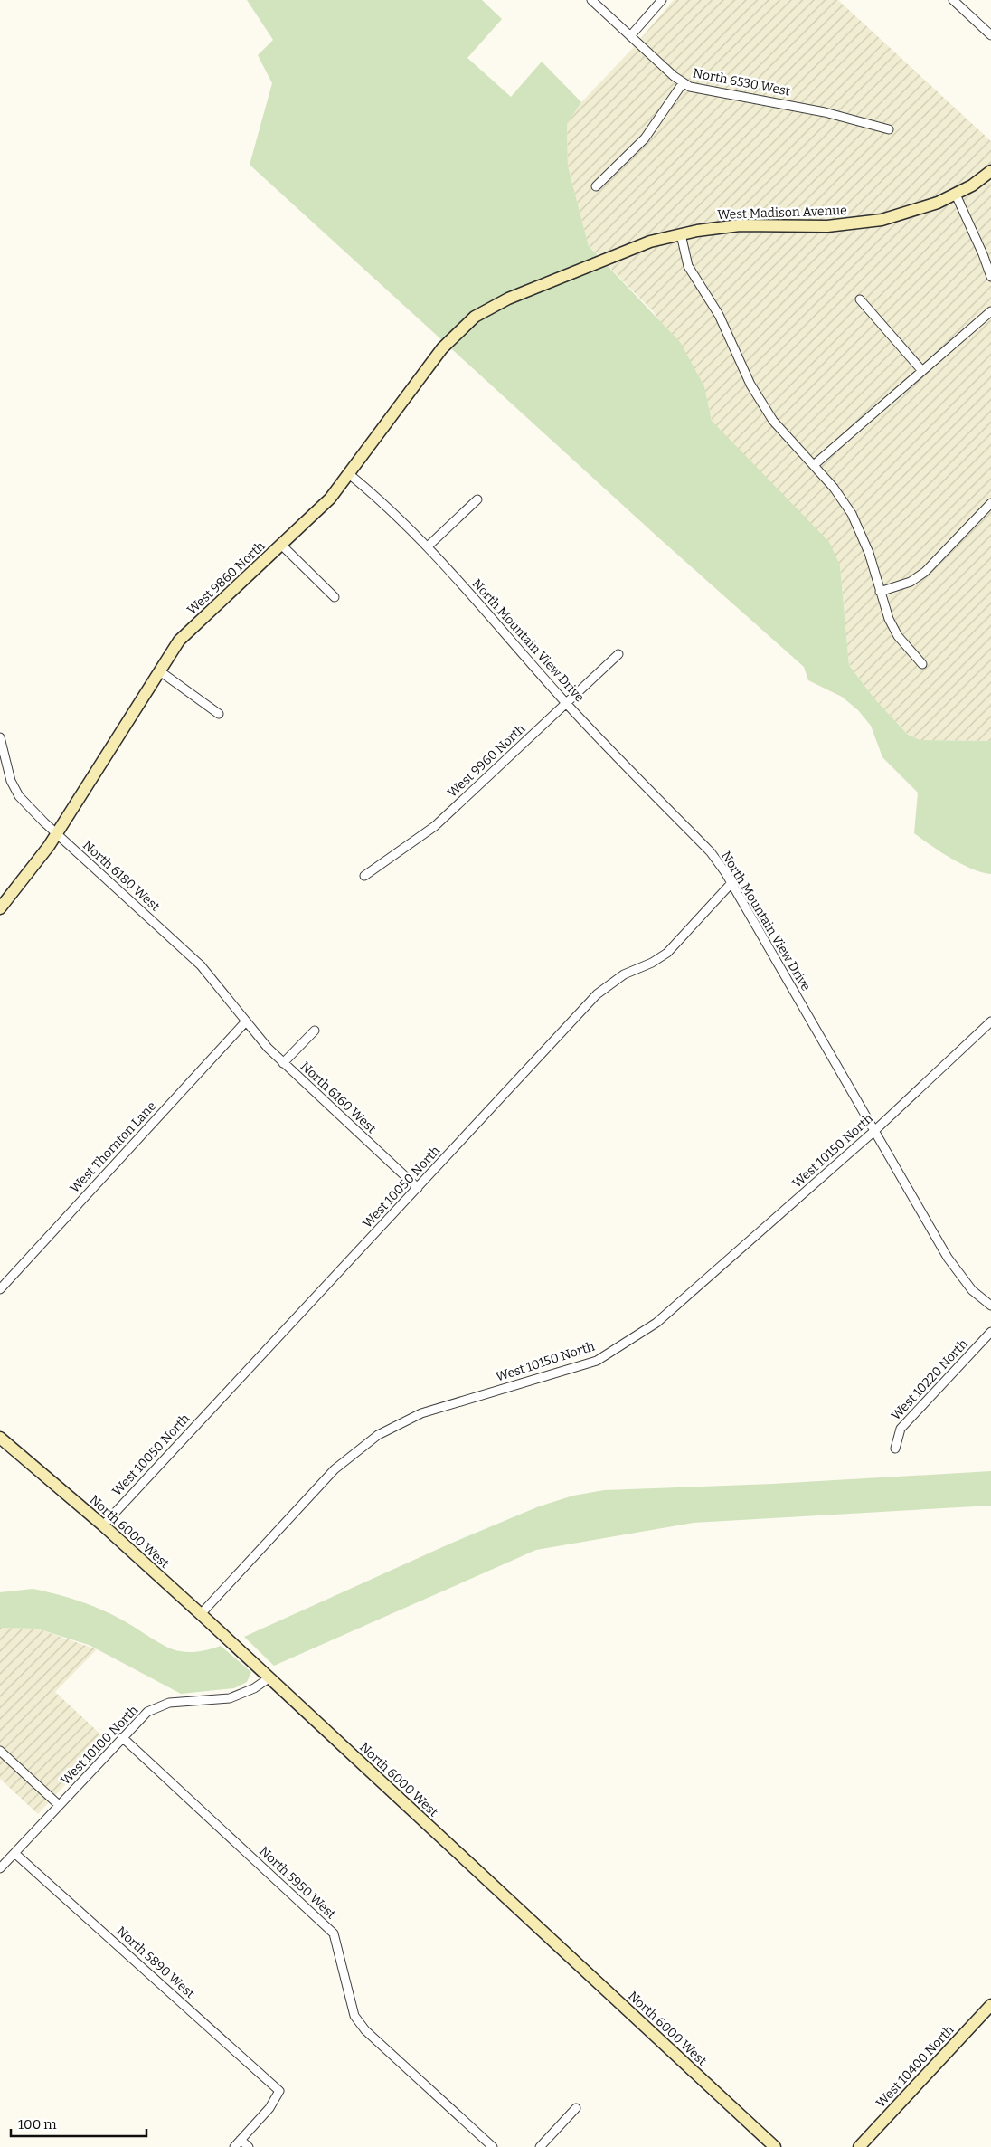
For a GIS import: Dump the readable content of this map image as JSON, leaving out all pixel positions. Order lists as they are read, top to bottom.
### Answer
{
  "streets": {
    "street": [
      "North 6530 West",
      "West Madison Avenue",
      "West 9860 North",
      "North Mountain View Drive",
      "West 9960 North",
      "North 6180 West",
      "North 6160 West",
      "West Thornton Lane",
      "West 10150 North",
      "West 10050 North",
      "West 10220 North",
      "North 6000 West",
      "West 10100 North",
      "North 5950 West",
      "North 5890 West",
      "West 10400 North"
    ]
  },
  "crossings": [
    ["West Madison Avenue", "West 9860 North"],
    ["West 9860 North", "North Mountain View Drive"],
    ["West 9860 North", "North 6180 West"],
    ["North Mountain View Drive", "West 9960 North"],
    ["North Mountain View Drive", "West 10150 North"],
    ["North Mountain View Drive", "West 10050 North"],
    ["North 6180 West", "North 6160 West"],
    ["North 6180 West", "West Thornton Lane"],
    ["North 6160 West", "West Thornton Lane"],
    ["North 6160 West", "West 10050 North"],
    ["West 10150 North", "North 6000 West"],
    ["West 10050 North", "North 6000 West"],
    ["North 6000 West", "West 10100 North"],
    ["West 10100 North", "North 5950 West"],
    ["West 10100 North", "North 5890 West"]
  ],
  "scale_bar": "100 m"
}
